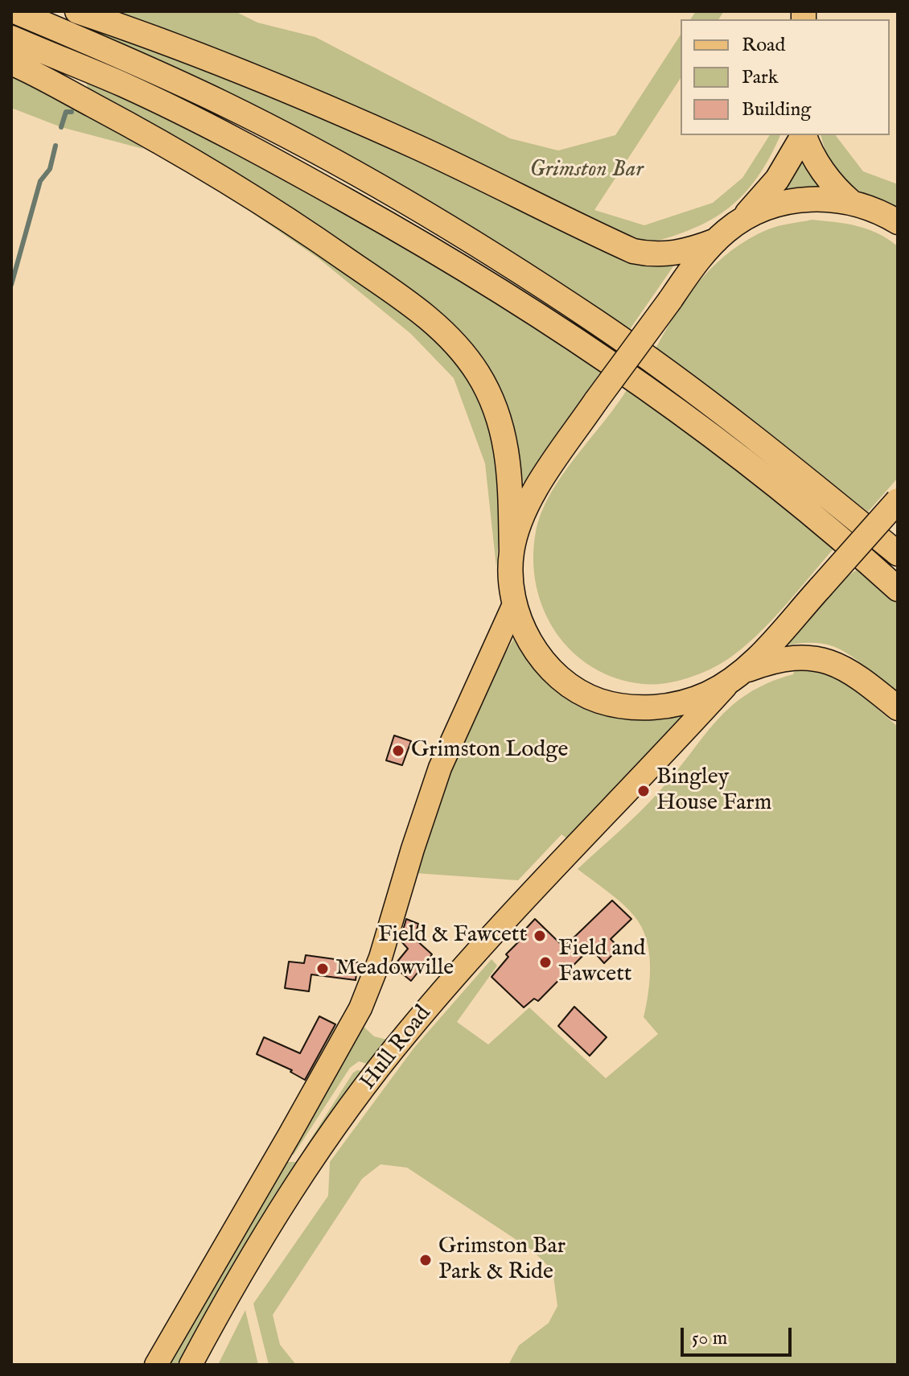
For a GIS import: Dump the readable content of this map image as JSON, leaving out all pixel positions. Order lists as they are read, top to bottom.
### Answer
{
  "streets": {
    "main road": ["Hull Road"]
  },
  "parks": ["Grimston Bar"],
  "places": [
    "Grimston Lodge",
    "Bingley House Farm",
    "Field & Fawcett",
    "Field and Fawcett",
    "Meadowville",
    "Grimston Bar Park & Ride"
  ],
  "legend": ["Road", "Park", "Building"],
  "scale_bar": "50 m"
}
